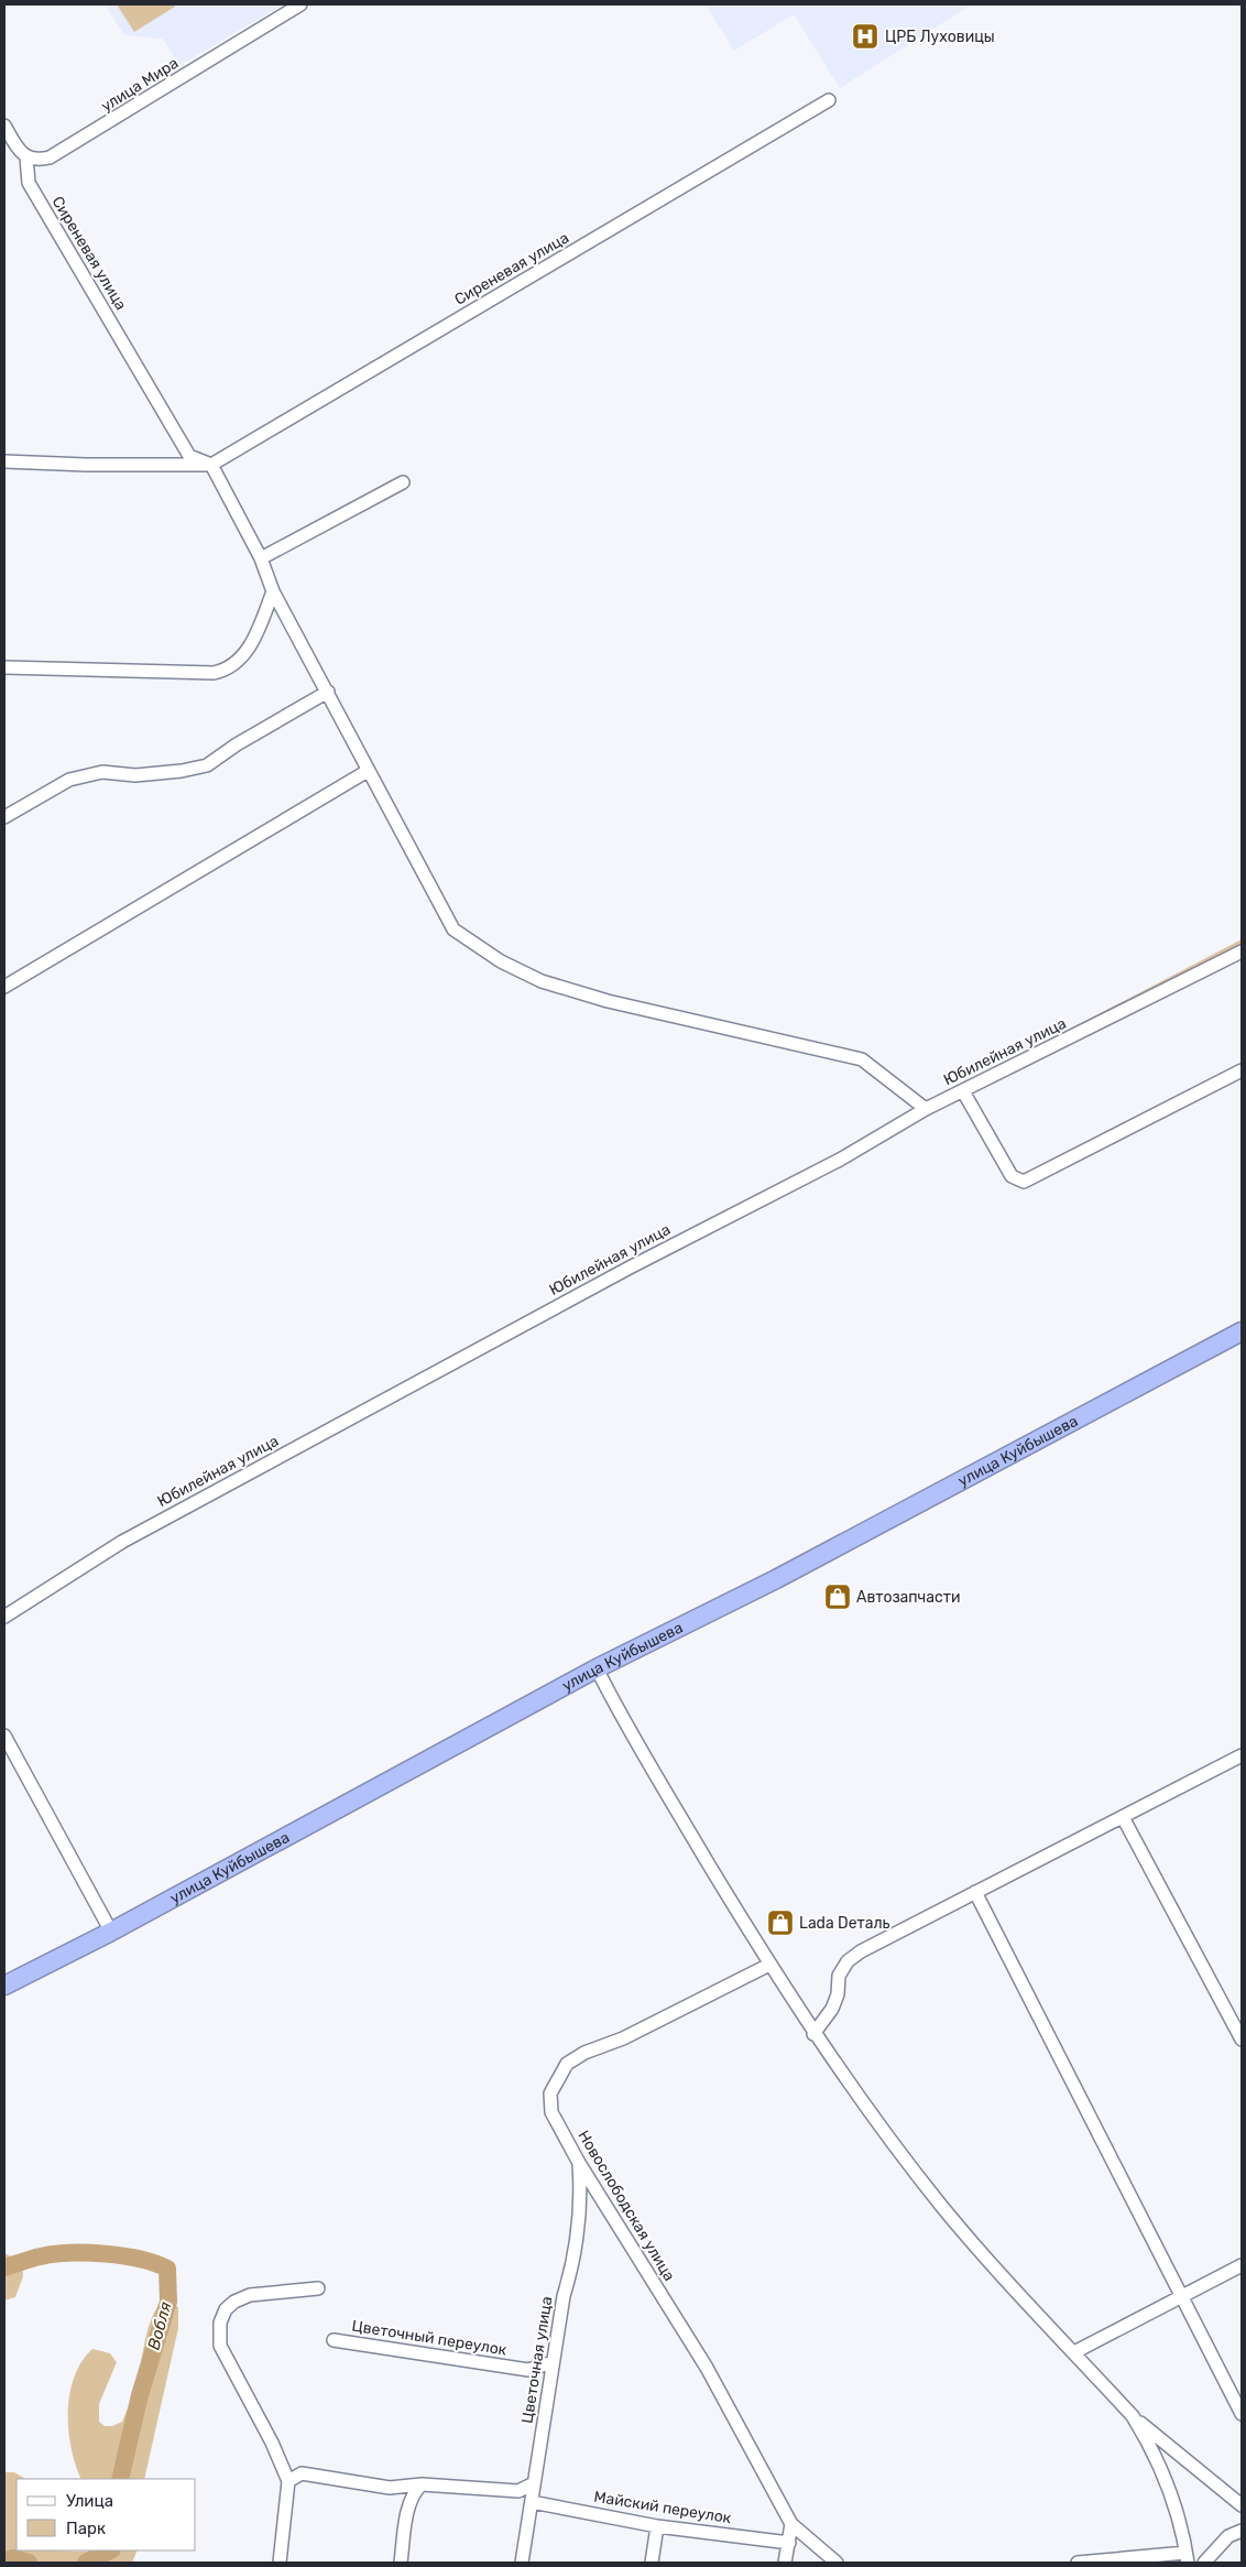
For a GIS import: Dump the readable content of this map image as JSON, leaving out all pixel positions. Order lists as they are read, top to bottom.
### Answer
{
  "streets": {
    "highway": ["улица Куйбышева"],
    "street": [
      "улица Мира",
      "Сиреневая улица",
      "Юбилейная улица",
      "Новослободская улица",
      "Цветочный переулок",
      "Цветочная улица",
      "Майский переулок"
    ]
  },
  "crossings": [
    ["улица Мира", "Сиреневая улица"],
    ["Новослободская улица", "Цветочная улица"],
    ["Цветочный переулок", "Цветочная улица"],
    ["Цветочная улица", "Майский переулок"]
  ],
  "water": ["Вобля"],
  "places": {
    "hospital": ["ЦРБ Луховицы"],
    "shop": ["Автозапчасти", "Lada Dеталь"]
  },
  "legend": ["Улица", "Парк"]
}
